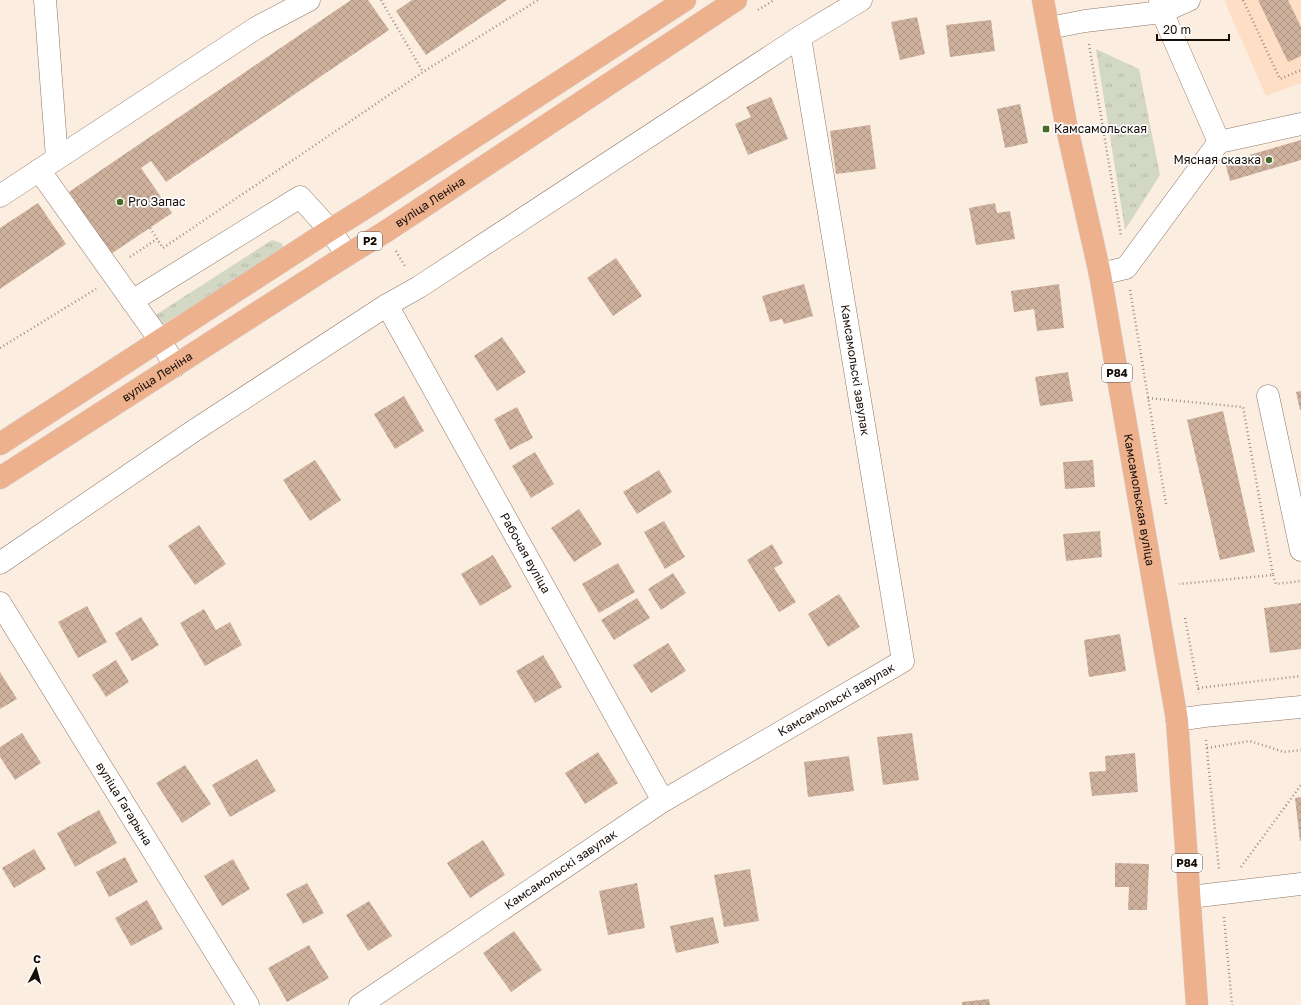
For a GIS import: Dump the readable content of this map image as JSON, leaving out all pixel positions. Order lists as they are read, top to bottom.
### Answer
{
  "streets": {
    "main road": [
      "вуліца Леніна",
      "Р2",
      "Р84",
      "Камсамольская вуліца"
    ],
    "street": ["Камсамольскі завулак", "Рабочая вуліца", "вуліца Гагарына"]
  },
  "crossings": [
    ["Камсамольскі завулак", "Рабочая вуліца"]
  ],
  "places": {
    "transit": ["Камсамольская"],
    "other": ["Мясная сказка", "Pro Запас"]
  },
  "scale_bar": "20 m",
  "north": "top"
}
